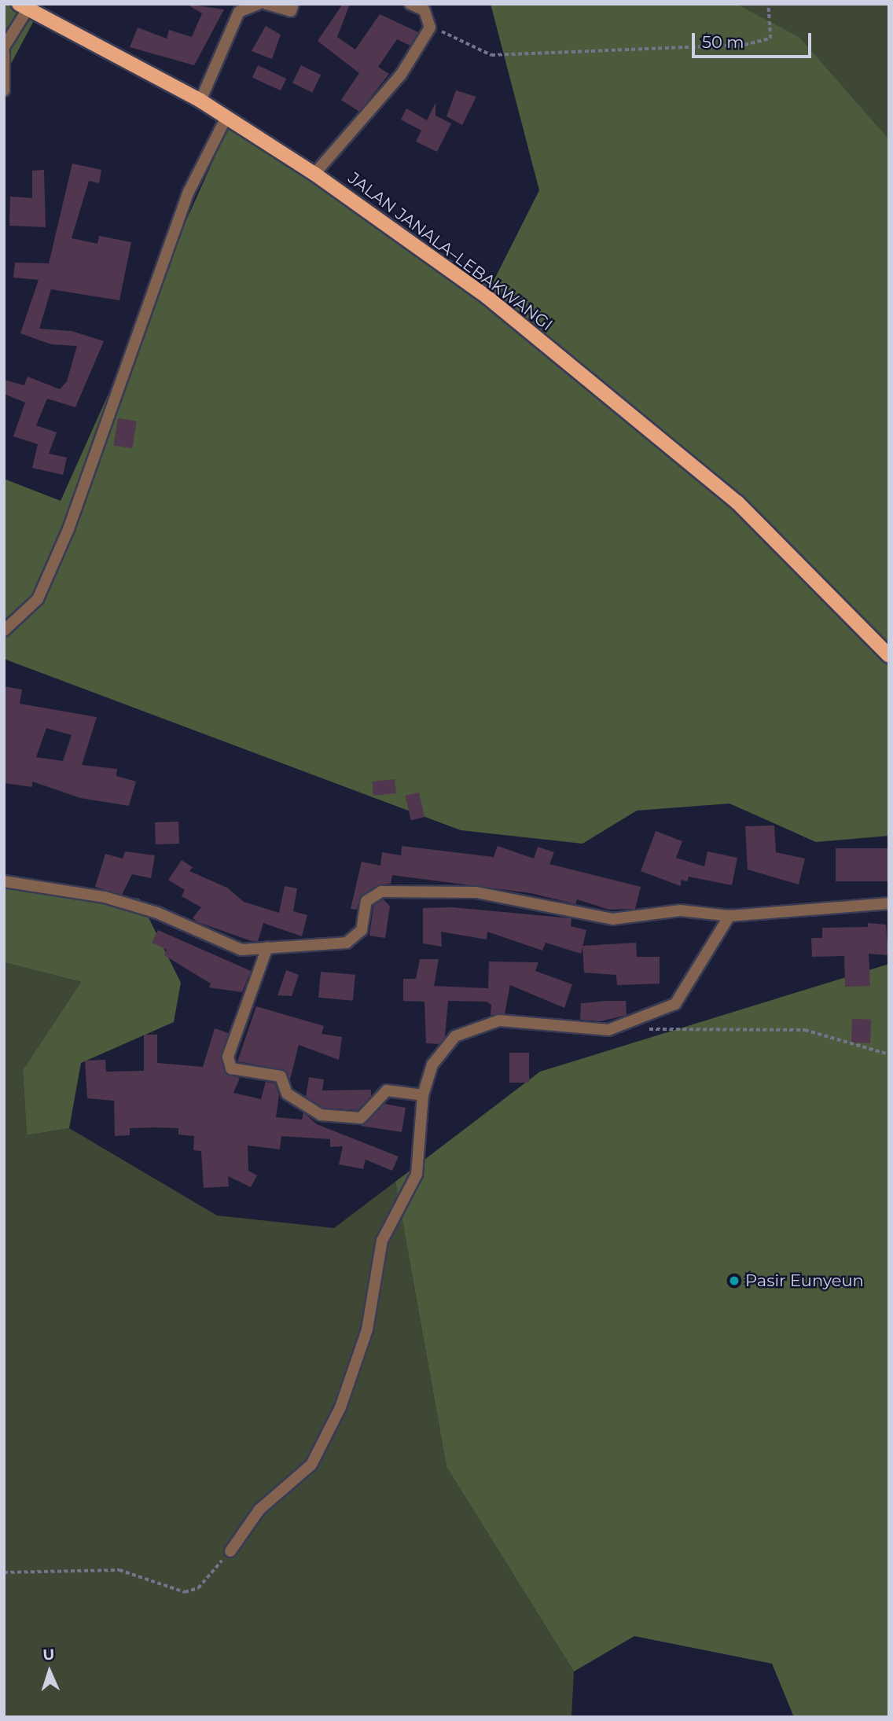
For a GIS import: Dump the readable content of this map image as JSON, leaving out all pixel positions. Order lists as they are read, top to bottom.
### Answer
{
  "streets": {
    "main road": ["JALAN JANALA–LEBAKWANGI"]
  },
  "places": ["Pasir Eunyeun"],
  "scale_bar": "50 m",
  "north": "top"
}
